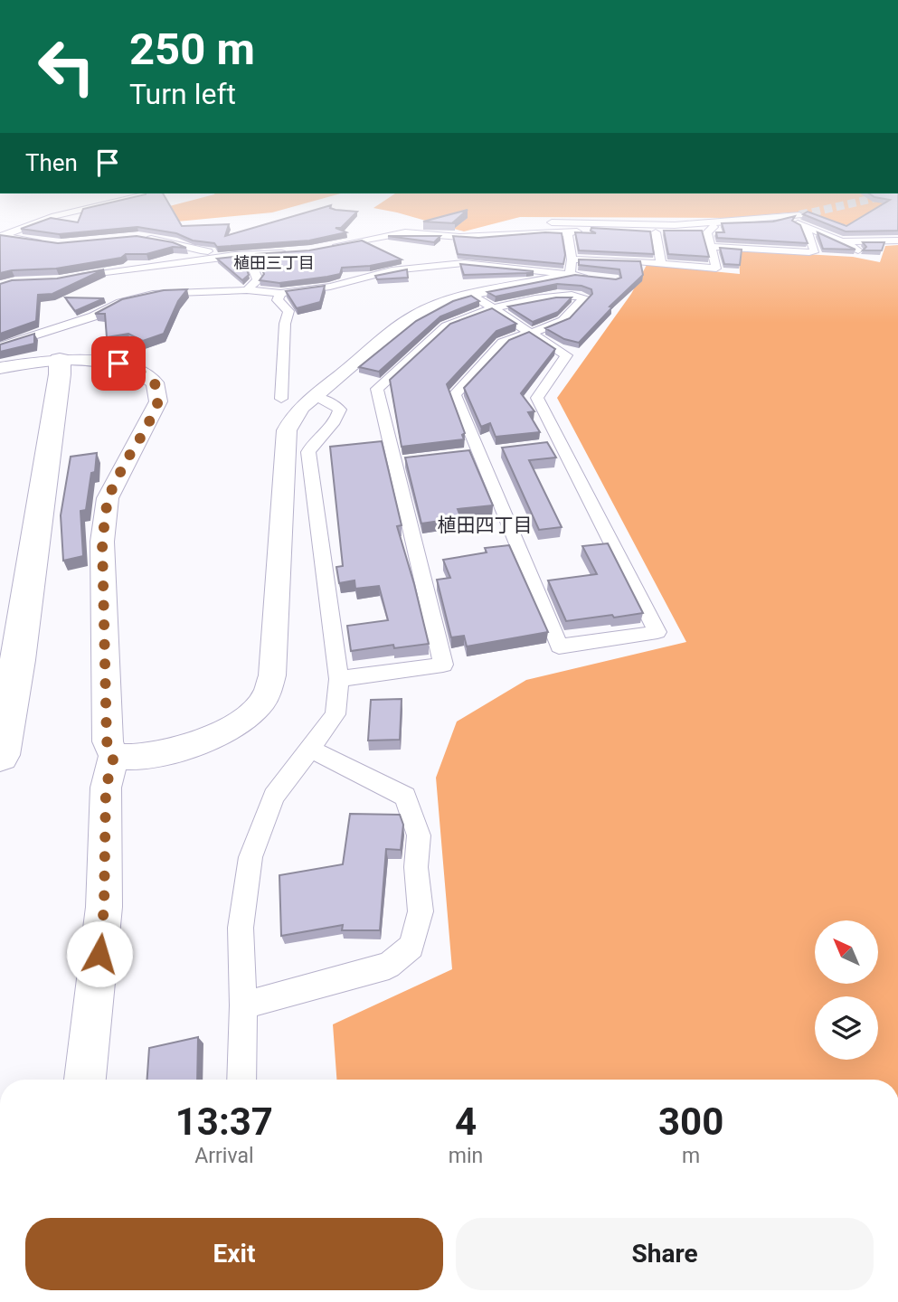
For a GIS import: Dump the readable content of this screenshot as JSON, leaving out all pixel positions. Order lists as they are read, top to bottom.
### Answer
{
  "districts": ["植田三丁目", "植田四丁目"],
  "north": "top left",
  "page": {
    "turn": ["250 m", "Turn left"],
    "then": "Then",
    "eta": [
      "13:37",
      "Arrival",
      "4",
      "min",
      "300",
      "m"
    ],
    "buttons": ["Exit", "Share"]
  }
}
